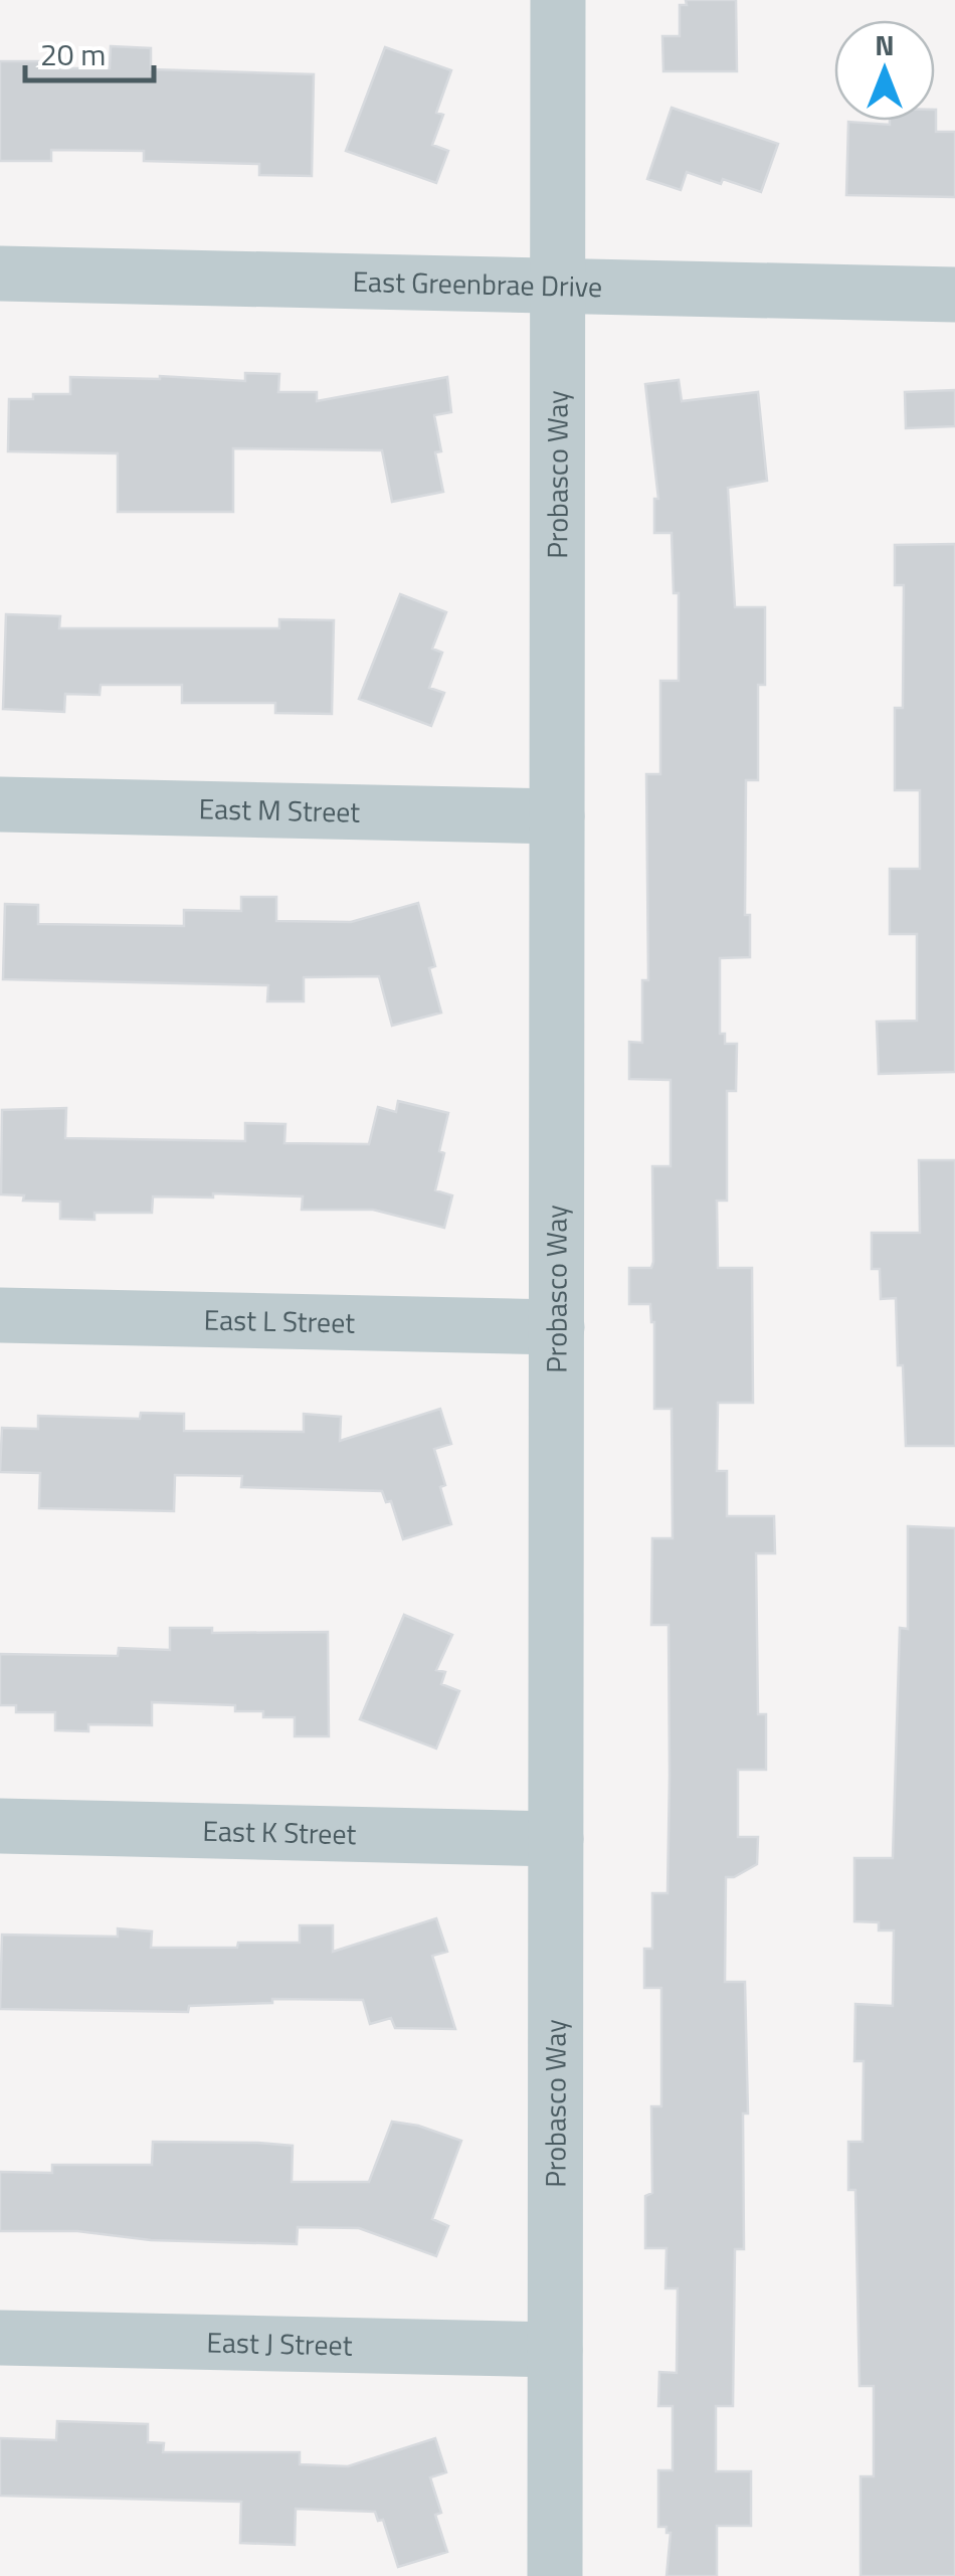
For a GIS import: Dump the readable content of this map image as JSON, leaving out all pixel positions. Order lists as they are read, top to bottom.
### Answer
{
  "streets": {
    "street": [
      "East Greenbrae Drive",
      "Probasco Way",
      "East M Street",
      "East L Street",
      "East K Street",
      "East J Street"
    ]
  },
  "crossings": [
    ["East Greenbrae Drive", "Probasco Way"],
    ["Probasco Way", "East M Street"],
    ["Probasco Way", "East L Street"],
    ["Probasco Way", "East K Street"],
    ["Probasco Way", "East J Street"]
  ],
  "scale_bar": "20 m",
  "north": "top"
}
